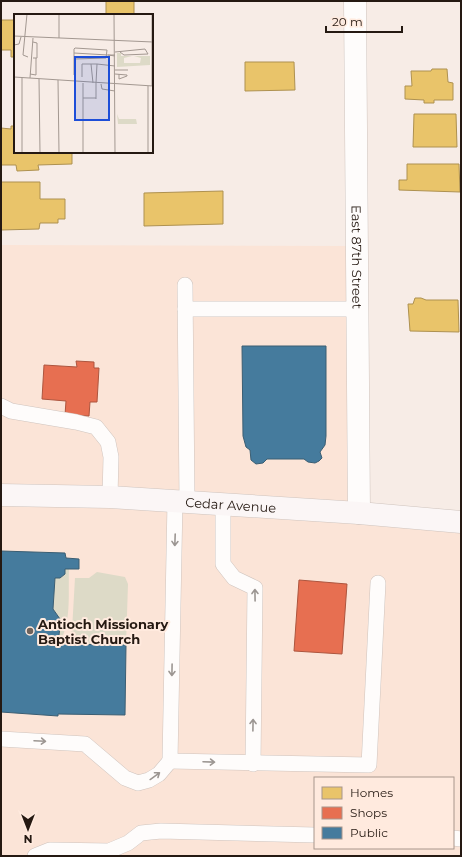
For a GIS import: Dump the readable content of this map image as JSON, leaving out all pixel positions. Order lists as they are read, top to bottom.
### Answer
{
  "streets": {
    "street": ["East 87th Street", "Cedar Avenue"]
  },
  "crossings": [
    ["East 87th Street", "Cedar Avenue"]
  ],
  "places": ["Antioch Missionary Baptist Church"],
  "legend": ["Homes", "Shops", "Public"],
  "scale_bar": "20 m",
  "north": "bottom"
}
